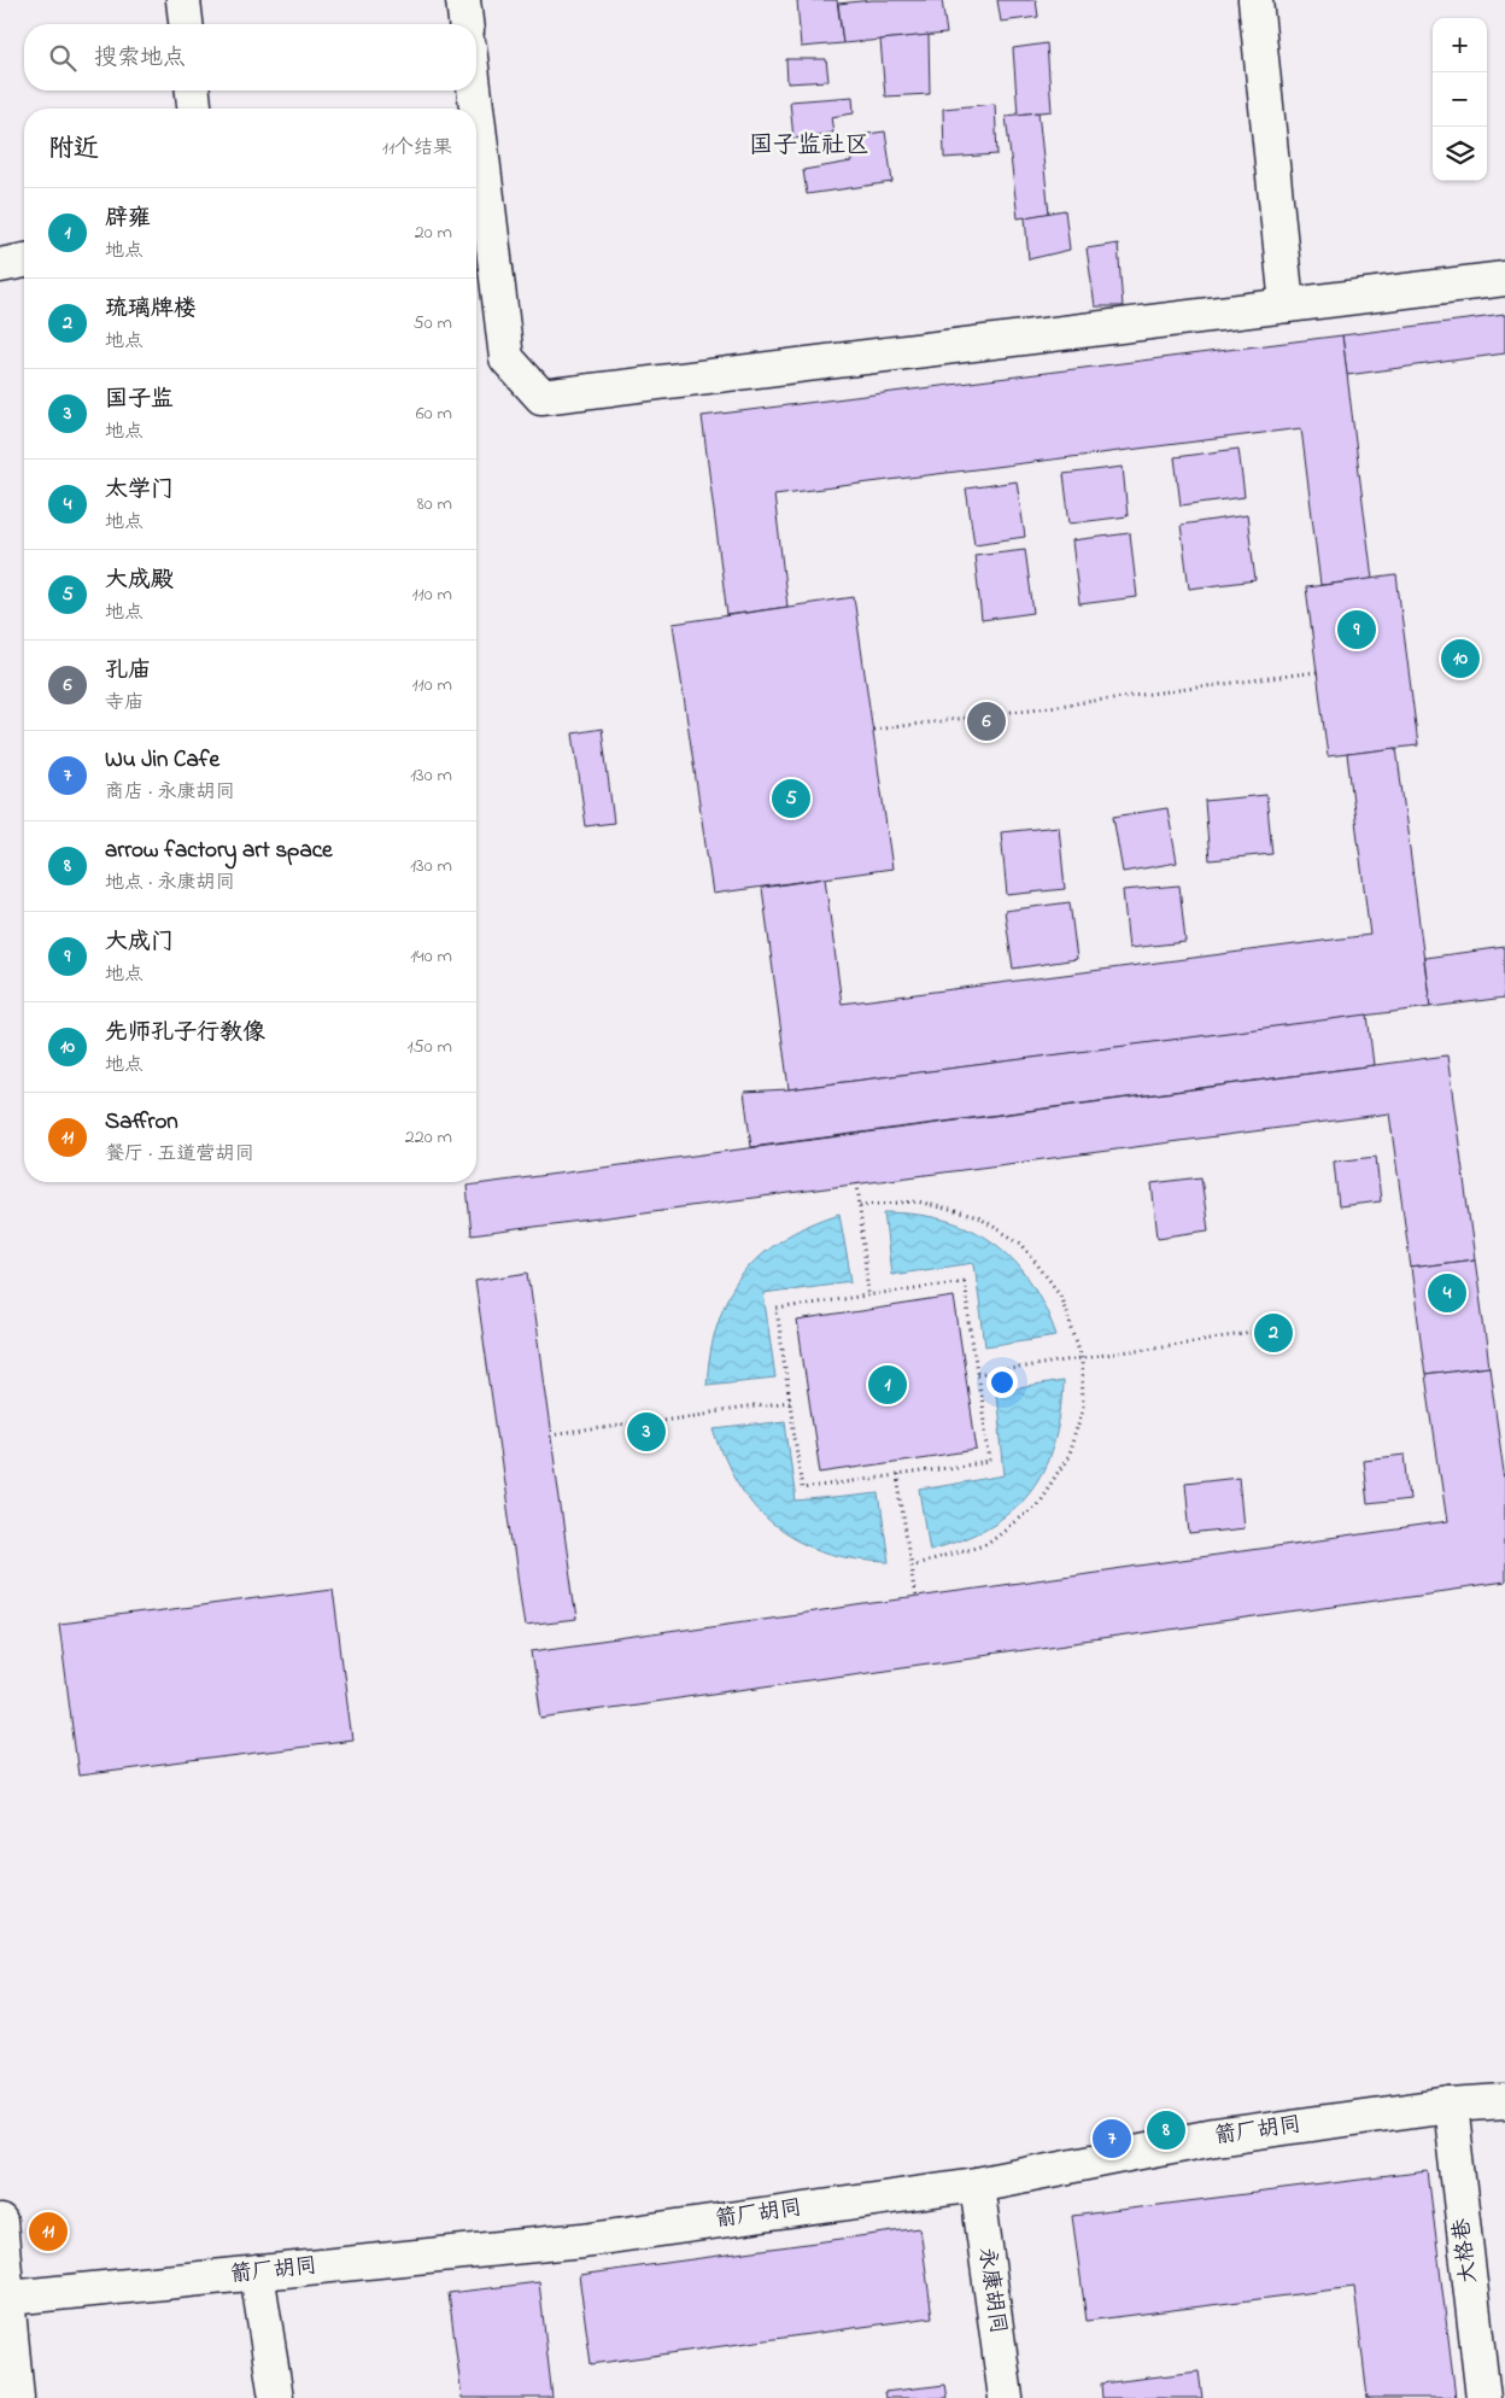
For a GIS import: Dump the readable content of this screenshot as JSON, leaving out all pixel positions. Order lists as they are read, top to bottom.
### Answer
{
  "streets": {
    "street": ["箭厂胡同", "大格巷", "永康胡同"]
  },
  "crossings": [
    ["箭厂胡同", "大格巷"],
    ["箭厂胡同", "永康胡同"]
  ],
  "districts": ["国子监社区"],
  "page": {
    "map_buttons": ["+", "−"],
    "search": "搜索地点",
    "heading": ["附近", "11个结果"],
    "list": [
      {
        "mark": "1",
        "name": "辟雍",
        "note": "地点",
        "value": "20 m"
      },
      {
        "mark": "2",
        "name": "琉璃牌楼",
        "note": "地点",
        "value": "50 m"
      },
      {
        "mark": "3",
        "name": "国子监",
        "note": "地点",
        "value": "60 m"
      },
      {
        "mark": "4",
        "name": "太学门",
        "note": "地点",
        "value": "80 m"
      },
      {
        "mark": "5",
        "name": "大成殿",
        "note": "地点",
        "value": "110 m"
      },
      {
        "mark": "6",
        "name": "孔庙",
        "note": "寺庙",
        "value": "110 m"
      },
      {
        "mark": "7",
        "name": "Wu Jin Cafe",
        "note": "商店 · 永康胡同",
        "value": "130 m"
      },
      {
        "mark": "8",
        "name": "arrow factory art space",
        "note": "地点 · 永康胡同",
        "value": "130 m"
      },
      {
        "mark": "9",
        "name": "大成门",
        "note": "地点",
        "value": "140 m"
      },
      {
        "mark": "10",
        "name": "先师孔子行教像",
        "note": "地点",
        "value": "150 m"
      },
      {
        "mark": "11",
        "name": "Saffron",
        "note": "餐厅 · 五道营胡同",
        "value": "220 m"
      }
    ],
    "pins": [
      "9",
      "10",
      "6",
      "5",
      "4",
      "2",
      "1",
      "3",
      "8",
      "7",
      "11"
    ]
  }
}
